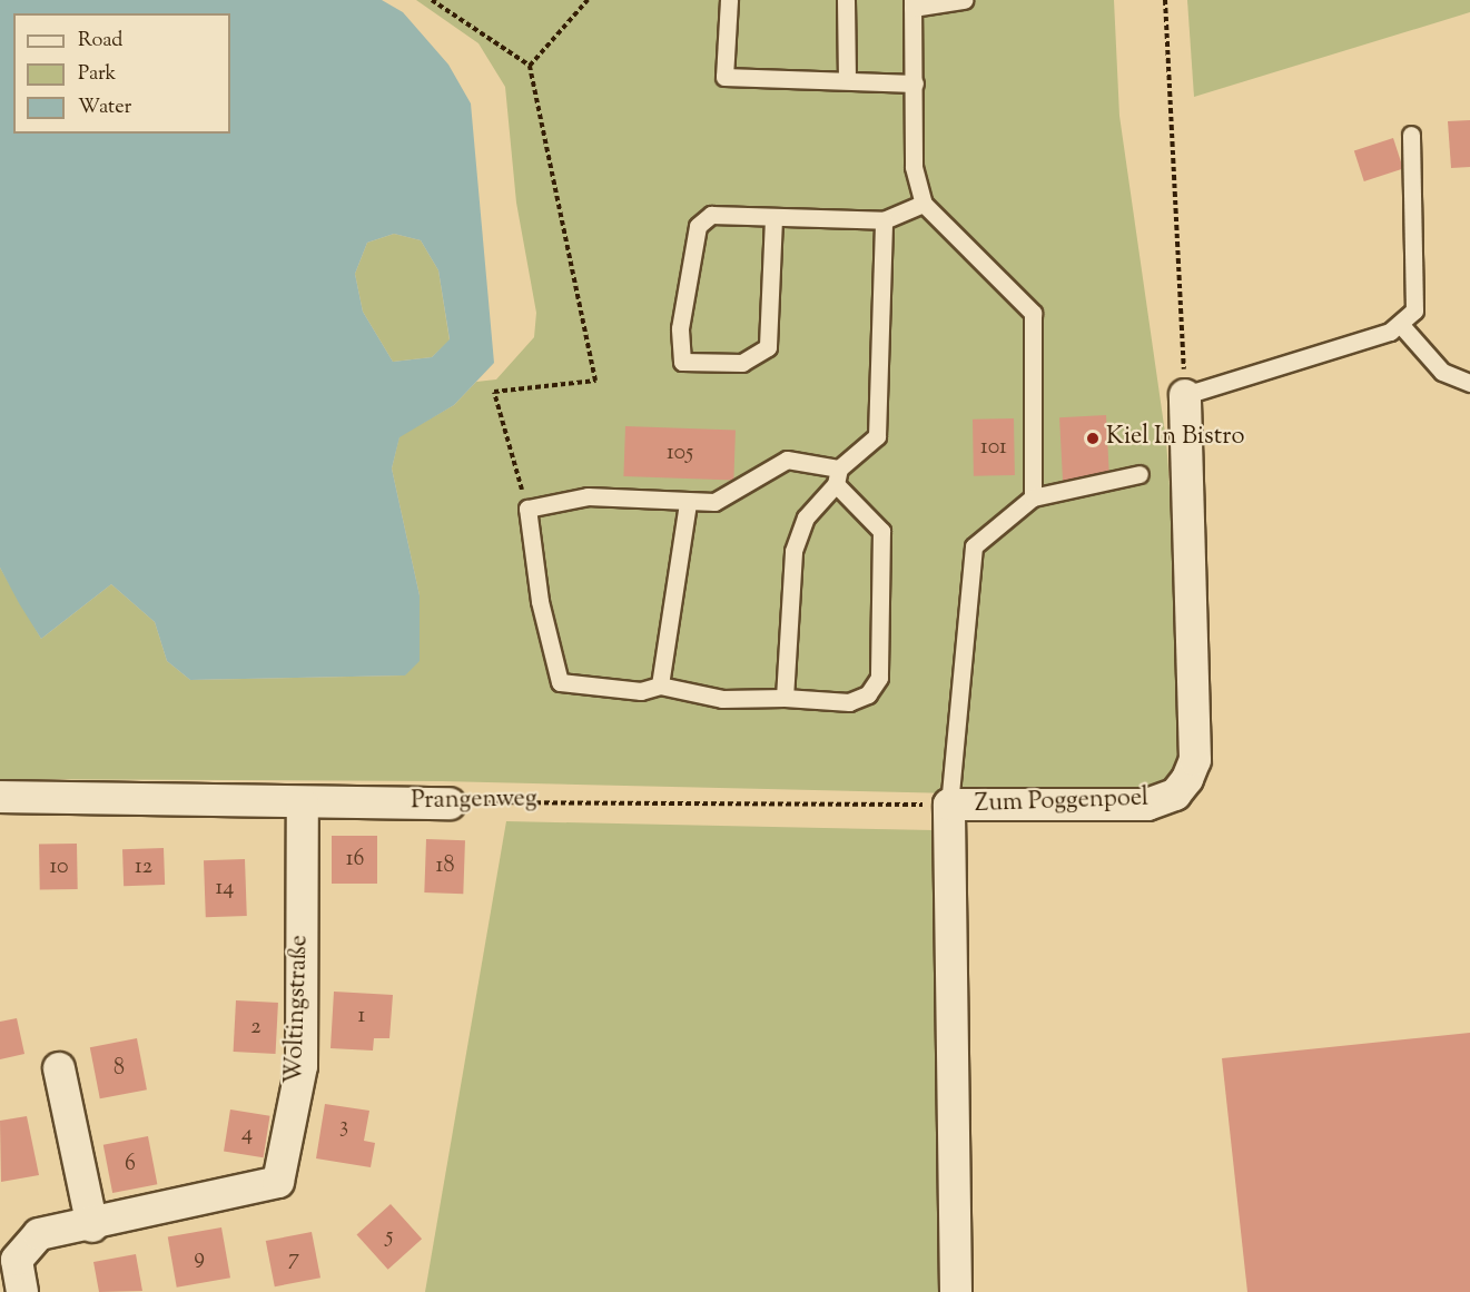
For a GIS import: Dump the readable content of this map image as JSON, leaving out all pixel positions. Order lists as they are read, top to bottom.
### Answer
{
  "streets": {
    "street": ["Prangenweg", "Zum Poggenpoel", "Woltingstraße"]
  },
  "crossings": [
    ["Prangenweg", "Zum Poggenpoel"],
    ["Prangenweg", "Woltingstraße"]
  ],
  "places": ["Kiel In Bistro"],
  "house_numbers": [
    "101",
    "105",
    "16",
    "18",
    "10",
    "12",
    "14",
    "1",
    "2",
    "8",
    "3",
    "4",
    "6",
    "5",
    "9",
    "7"
  ],
  "legend": ["Road", "Park", "Water"]
}
